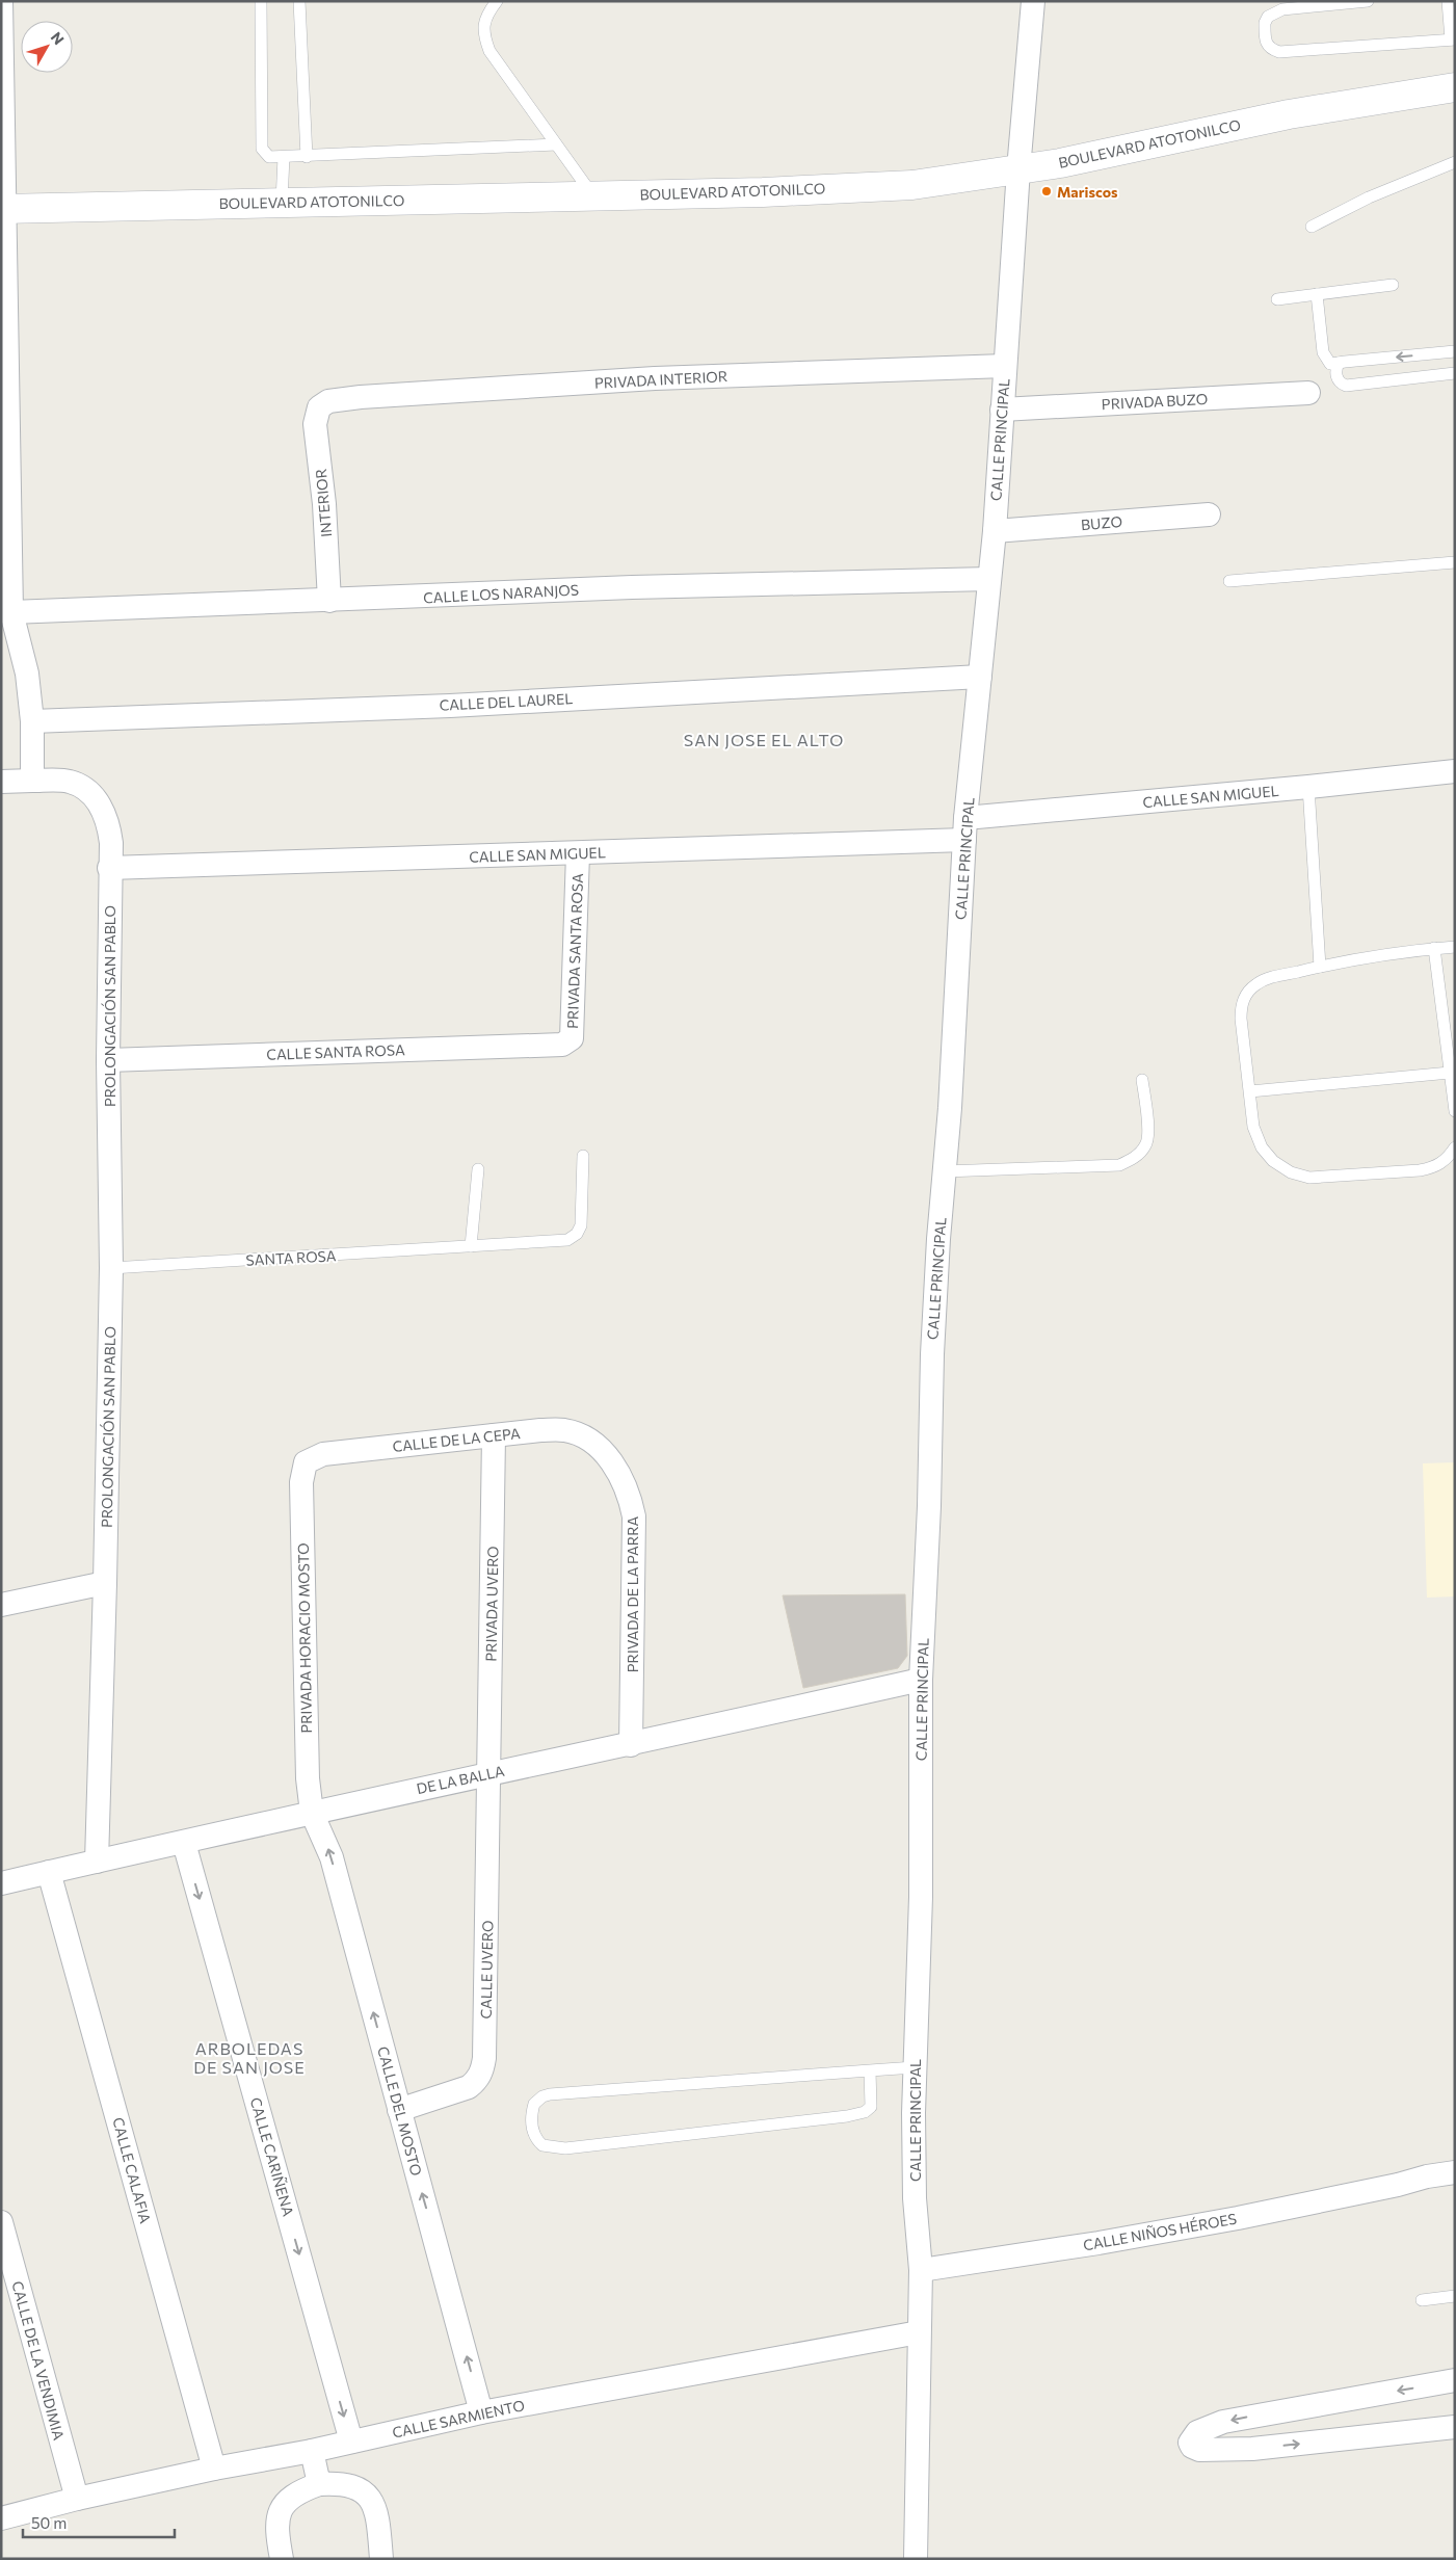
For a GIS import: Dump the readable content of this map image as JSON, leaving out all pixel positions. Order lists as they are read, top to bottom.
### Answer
{
  "streets": {
    "street": [
      "BOULEVARD ATOTONILCO",
      "PRIVADA INTERIOR",
      "PRIVADA BUZO",
      "CALLE PRINCIPAL",
      "INTERIOR",
      "BUZO",
      "CALLE LOS NARANJOS",
      "CALLE DEL LAUREL",
      "CALLE SAN MIGUEL",
      "PRIVADA SANTA ROSA",
      "PROLONGACIÓN SAN PABLO",
      "CALLE SANTA ROSA",
      "CALLE DE LA CEPA",
      "PRIVADA DE LA PARRA",
      "PRIVADA UVERO",
      "PRIVADA HORACIO MOSTO",
      "DE LA BALLA",
      "CALLE UVERO",
      "CALLE DEL MOSTO",
      "CALLE CARIÑENA",
      "CALLE CALAFIA",
      "CALLE NIÑOS HÉROES",
      "CALLE DE LA VENDIMIA",
      "CALLE SARMIENTO"
    ],
    "lane": ["SANTA ROSA"]
  },
  "crossings": [
    ["BOULEVARD ATOTONILCO", "CALLE PRINCIPAL"],
    ["PRIVADA INTERIOR", "CALLE PRINCIPAL"],
    ["PRIVADA INTERIOR", "INTERIOR"],
    ["PRIVADA BUZO", "CALLE PRINCIPAL"],
    ["CALLE PRINCIPAL", "BUZO"],
    ["CALLE PRINCIPAL", "CALLE LOS NARANJOS"],
    ["CALLE PRINCIPAL", "CALLE DEL LAUREL"],
    ["CALLE PRINCIPAL", "CALLE SAN MIGUEL"],
    ["CALLE PRINCIPAL", "DE LA BALLA"],
    ["CALLE PRINCIPAL", "CALLE NIÑOS HÉROES"],
    ["CALLE PRINCIPAL", "CALLE SARMIENTO"],
    ["INTERIOR", "CALLE LOS NARANJOS"],
    ["CALLE SAN MIGUEL", "PRIVADA SANTA ROSA"],
    ["CALLE SAN MIGUEL", "PROLONGACIÓN SAN PABLO"],
    ["PRIVADA SANTA ROSA", "CALLE SANTA ROSA"],
    ["PROLONGACIÓN SAN PABLO", "CALLE SANTA ROSA"],
    ["PROLONGACIÓN SAN PABLO", "SANTA ROSA"],
    ["PROLONGACIÓN SAN PABLO", "DE LA BALLA"],
    ["CALLE DE LA CEPA", "PRIVADA DE LA PARRA"],
    ["CALLE DE LA CEPA", "PRIVADA UVERO"],
    ["CALLE DE LA CEPA", "PRIVADA HORACIO MOSTO"],
    ["PRIVADA DE LA PARRA", "DE LA BALLA"],
    ["PRIVADA UVERO", "DE LA BALLA"],
    ["PRIVADA UVERO", "CALLE UVERO"],
    ["PRIVADA HORACIO MOSTO", "DE LA BALLA"],
    ["PRIVADA HORACIO MOSTO", "CALLE DEL MOSTO"],
    ["DE LA BALLA", "CALLE UVERO"],
    ["DE LA BALLA", "CALLE DEL MOSTO"],
    ["DE LA BALLA", "CALLE CARIÑENA"],
    ["DE LA BALLA", "CALLE CALAFIA"],
    ["CALLE UVERO", "CALLE DEL MOSTO"],
    ["CALLE DEL MOSTO", "CALLE SARMIENTO"],
    ["CALLE CARIÑENA", "CALLE SARMIENTO"],
    ["CALLE CALAFIA", "CALLE SARMIENTO"],
    ["CALLE DE LA VENDIMIA", "CALLE SARMIENTO"]
  ],
  "one_way": ["CALLE DEL MOSTO", "CALLE CARIÑENA"],
  "districts": ["SAN JOSE EL ALTO", "ARBOLEDAS DE SAN JOSE"],
  "places": ["Mariscos"],
  "scale_bar": "50 m",
  "north": "top right"
}
